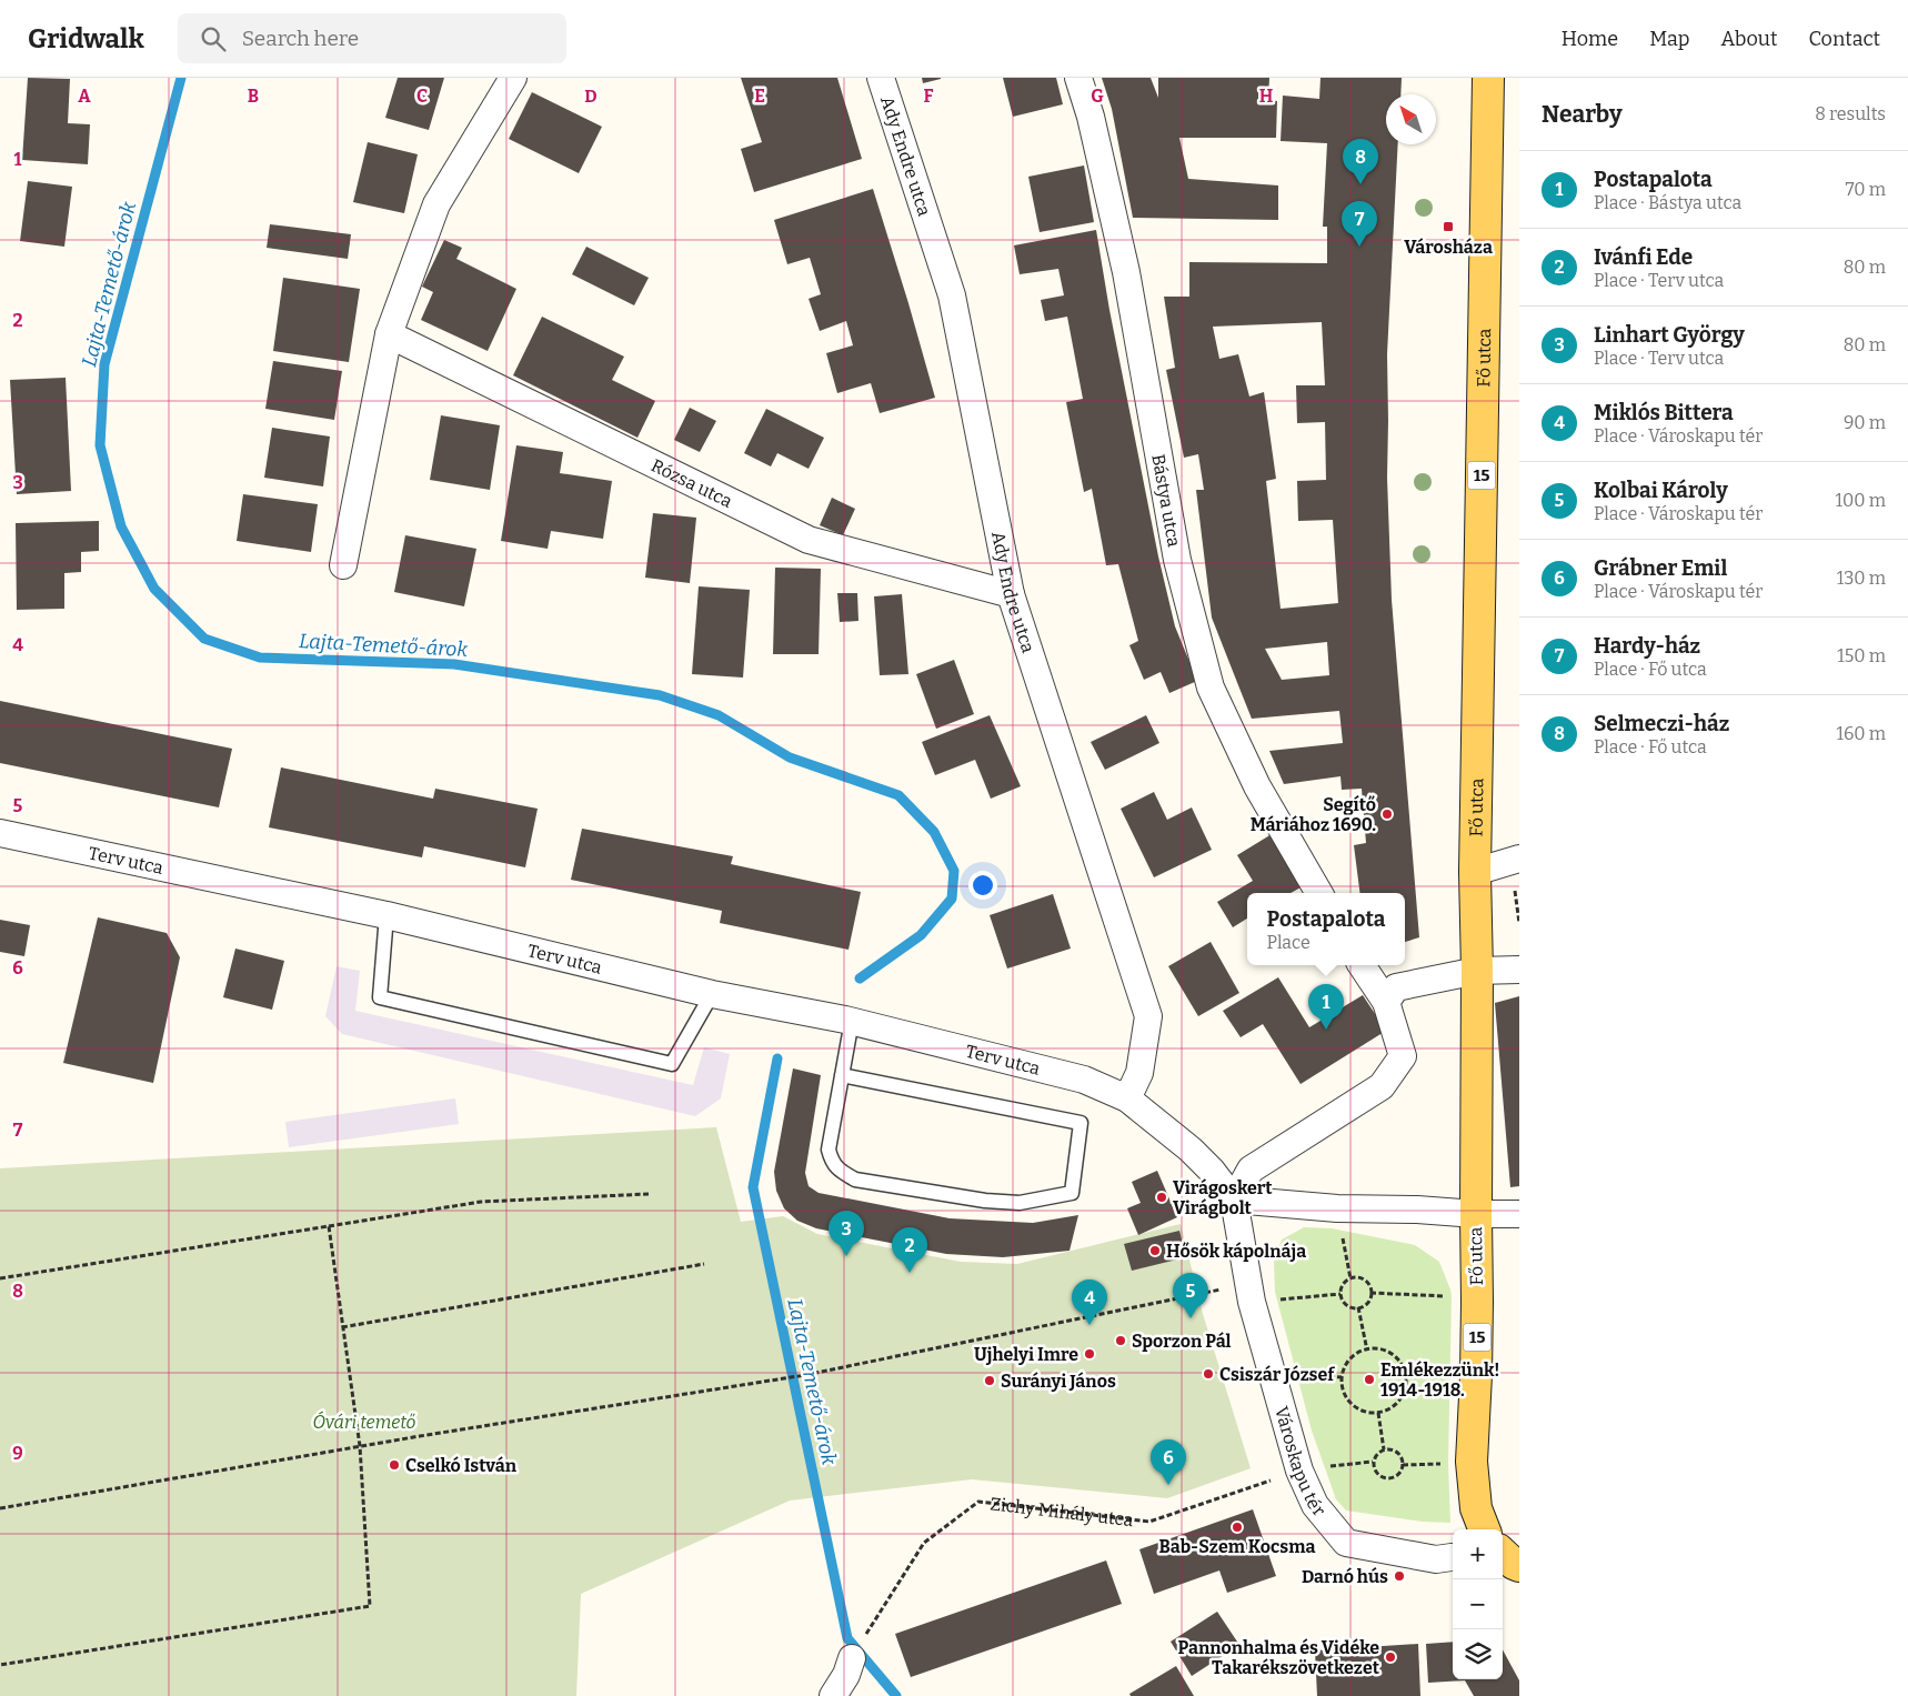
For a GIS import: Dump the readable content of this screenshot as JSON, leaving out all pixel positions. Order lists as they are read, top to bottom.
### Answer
{
  "streets": {
    "main road": ["Fő utca", "15"],
    "street": [
      "Ady Endre utca",
      "Rózsa utca",
      "Bástya utca",
      "Terv utca",
      "Városkapu tér"
    ],
    "path": ["Zichy Mihály utca"]
  },
  "crossings": [
    ["Ady Endre utca", "Rózsa utca"],
    ["Ady Endre utca", "Terv utca"],
    ["Ady Endre utca", "Városkapu tér"],
    ["Terv utca", "Városkapu tér"],
    ["Városkapu tér", "Zichy Mihály utca"]
  ],
  "water": ["Lajta-Temető-árok"],
  "parks": ["Óvári temető"],
  "places": {
    "transit": ["Városháza"],
    "other": [
      "Segítő Máriához 1690.",
      "Virágoskert Virágbolt",
      "Hősök kápolnája",
      "Sporzon Pál",
      "Ujhelyi Imre",
      "Csiszár József",
      "Emlékezzünk! 1914-1918.",
      "Surányi János",
      "Cselkó István",
      "Bab-Szem Kocsma",
      "Darnó hús",
      "Pannonhalma és Vidéke Takarékszövetkezet"
    ]
  },
  "north": "top left",
  "page": {
    "header": "Gridwalk",
    "search": "Search here",
    "nav": [
      "Home",
      "Map",
      "About",
      "Contact"
    ],
    "heading": ["Nearby", "8 results"],
    "pins": [
      "8",
      "7",
      "1",
      "3",
      "2",
      "5",
      "4",
      "6"
    ],
    "list": [
      {
        "mark": "1",
        "name": "Postapalota",
        "note": "Place · Bástya utca",
        "value": "70 m"
      },
      {
        "mark": "2",
        "name": "Ivánfi Ede",
        "note": "Place · Terv utca",
        "value": "80 m"
      },
      {
        "mark": "3",
        "name": "Linhart György",
        "note": "Place · Terv utca",
        "value": "80 m"
      },
      {
        "mark": "4",
        "name": "Miklós Bittera",
        "note": "Place · Városkapu tér",
        "value": "90 m"
      },
      {
        "mark": "5",
        "name": "Kolbai Károly",
        "note": "Place · Városkapu tér",
        "value": "100 m"
      },
      {
        "mark": "6",
        "name": "Grábner Emil",
        "note": "Place · Városkapu tér",
        "value": "130 m"
      },
      {
        "mark": "7",
        "name": "Hardy-ház",
        "note": "Place · Fő utca",
        "value": "150 m"
      },
      {
        "mark": "8",
        "name": "Selmeczi-ház",
        "note": "Place · Fő utca",
        "value": "160 m"
      }
    ],
    "popup": ["Postapalota", "Place"],
    "map_buttons": ["+", "−"]
  },
  "grid": {
    "columns": [
      "A",
      "B",
      "C",
      "D",
      "E",
      "F",
      "G",
      "H"
    ],
    "rows": [
      "1",
      "2",
      "3",
      "4",
      "5",
      "6",
      "7",
      "8",
      "9"
    ]
  }
}
